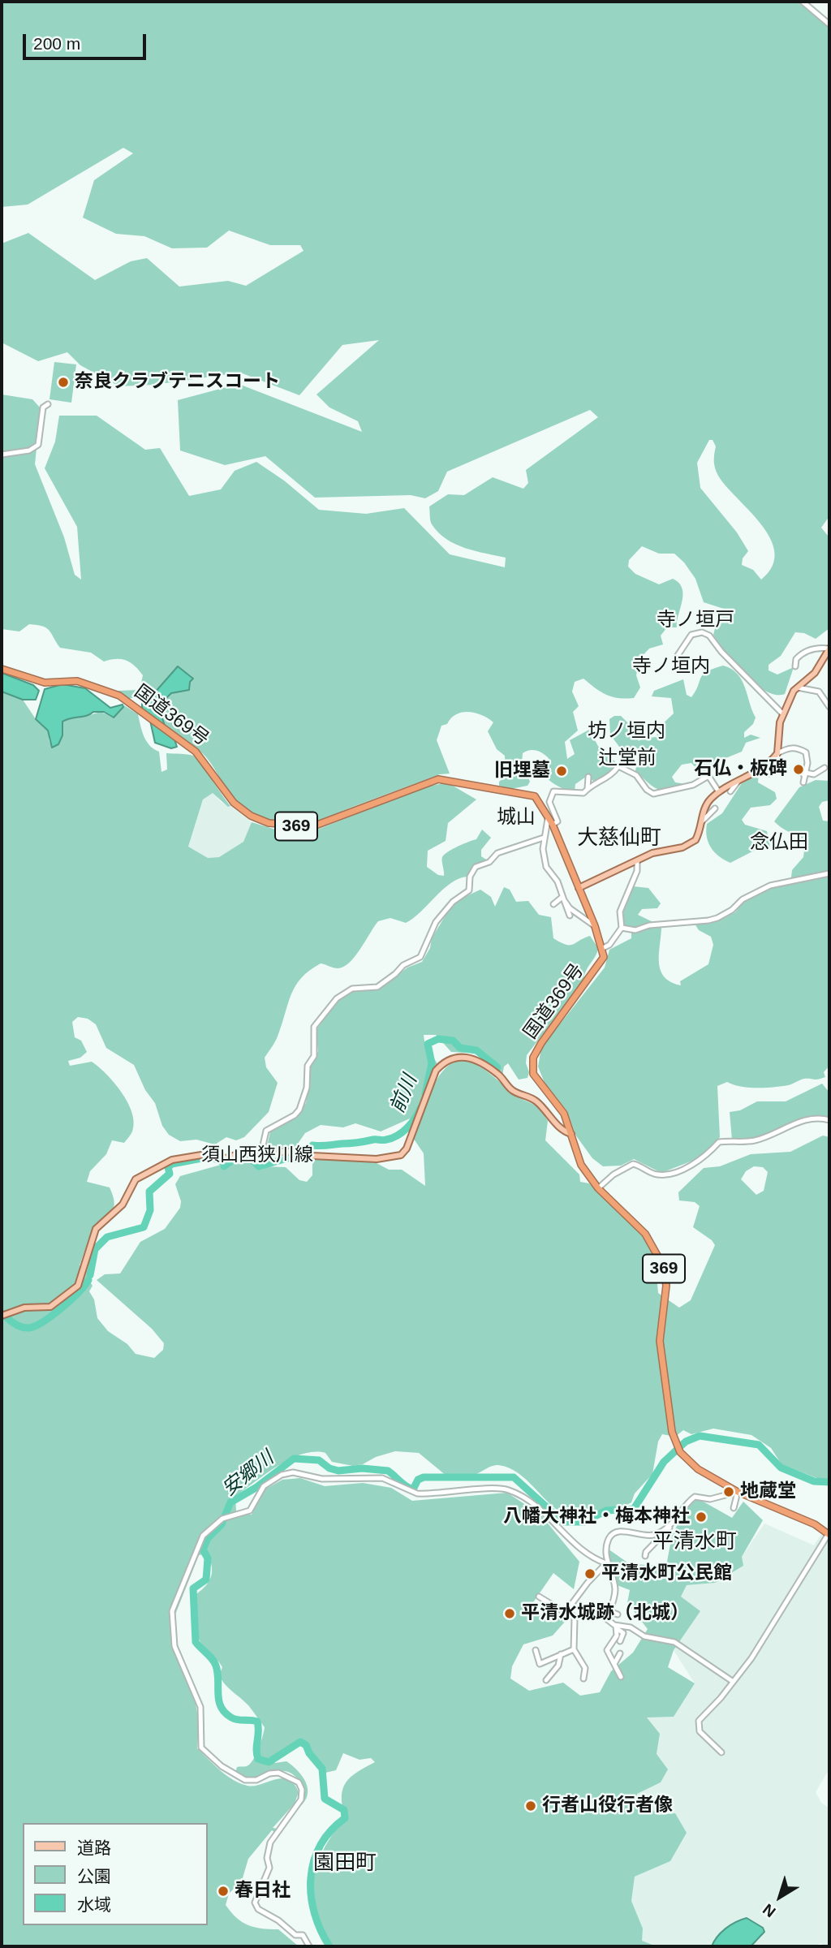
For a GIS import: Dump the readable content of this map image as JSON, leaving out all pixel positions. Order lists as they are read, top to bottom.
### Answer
{
  "streets": {
    "highway": ["国道369号", "369"],
    "main road": ["須山西狭川線"]
  },
  "crossings": [
    ["国道369号", "須山西狭川線"]
  ],
  "districts": [
    "寺ノ垣戸",
    "寺ノ垣内",
    "坊ノ垣内",
    "辻堂前",
    "城山",
    "大慈仙町",
    "念仏田",
    "平清水町",
    "園田町"
  ],
  "water": ["前川", "安郷川"],
  "places": [
    "奈良クラブテニスコート",
    "石仏・板碑",
    "旧埋墓",
    "地蔵堂",
    "八幡大神社・梅本神社",
    "平清水町公民館",
    "平清水城跡（北城）",
    "行者山役行者像",
    "春日社"
  ],
  "legend": ["道路", "公園", "水域"],
  "scale_bar": "200 m",
  "north": "bottom left"
}
